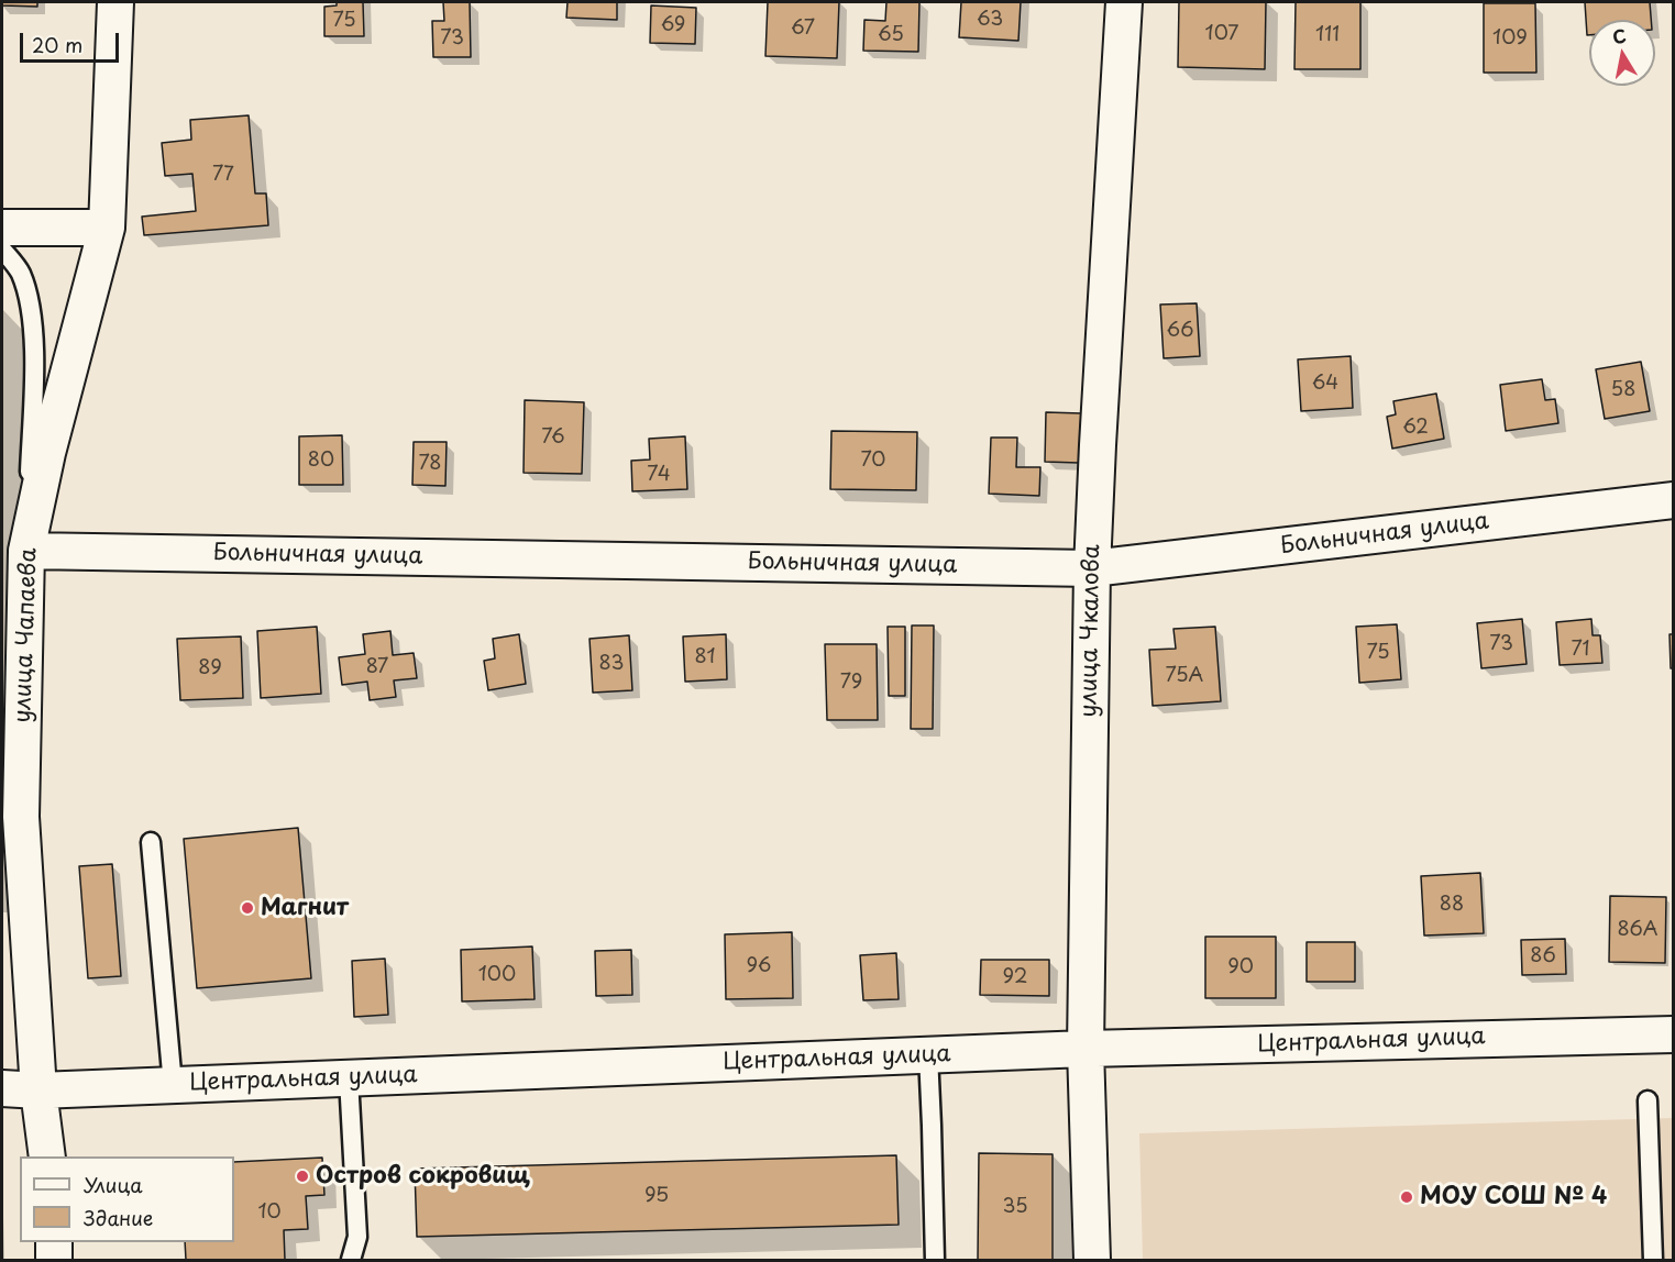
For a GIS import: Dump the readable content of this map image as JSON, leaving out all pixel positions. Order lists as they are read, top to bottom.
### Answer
{
  "streets": {
    "street": [
      "Больничная улица",
      "улица Чкалова",
      "улица Чапаева",
      "Центральная улица"
    ]
  },
  "crossings": [
    ["Больничная улица", "улица Чкалова"],
    ["Больничная улица", "улица Чапаева"],
    ["улица Чкалова", "Центральная улица"],
    ["улица Чапаева", "Центральная улица"]
  ],
  "places": ["Магнит", "Остров сокровищ", "МОУ СОШ № 4"],
  "house_numbers": [
    "63",
    "75",
    "69",
    "67",
    "107",
    "65",
    "111",
    "73",
    "109",
    "77",
    "66",
    "64",
    "58",
    "62",
    "76",
    "80",
    "70",
    "78",
    "74",
    "73",
    "71",
    "75",
    "81",
    "83",
    "87",
    "89",
    "75А",
    "79",
    "88",
    "86А",
    "86",
    "96",
    "90",
    "100",
    "92",
    "95",
    "35",
    "10"
  ],
  "legend": ["Улица", "Здание"],
  "scale_bar": "20 m",
  "north": "top"
}
